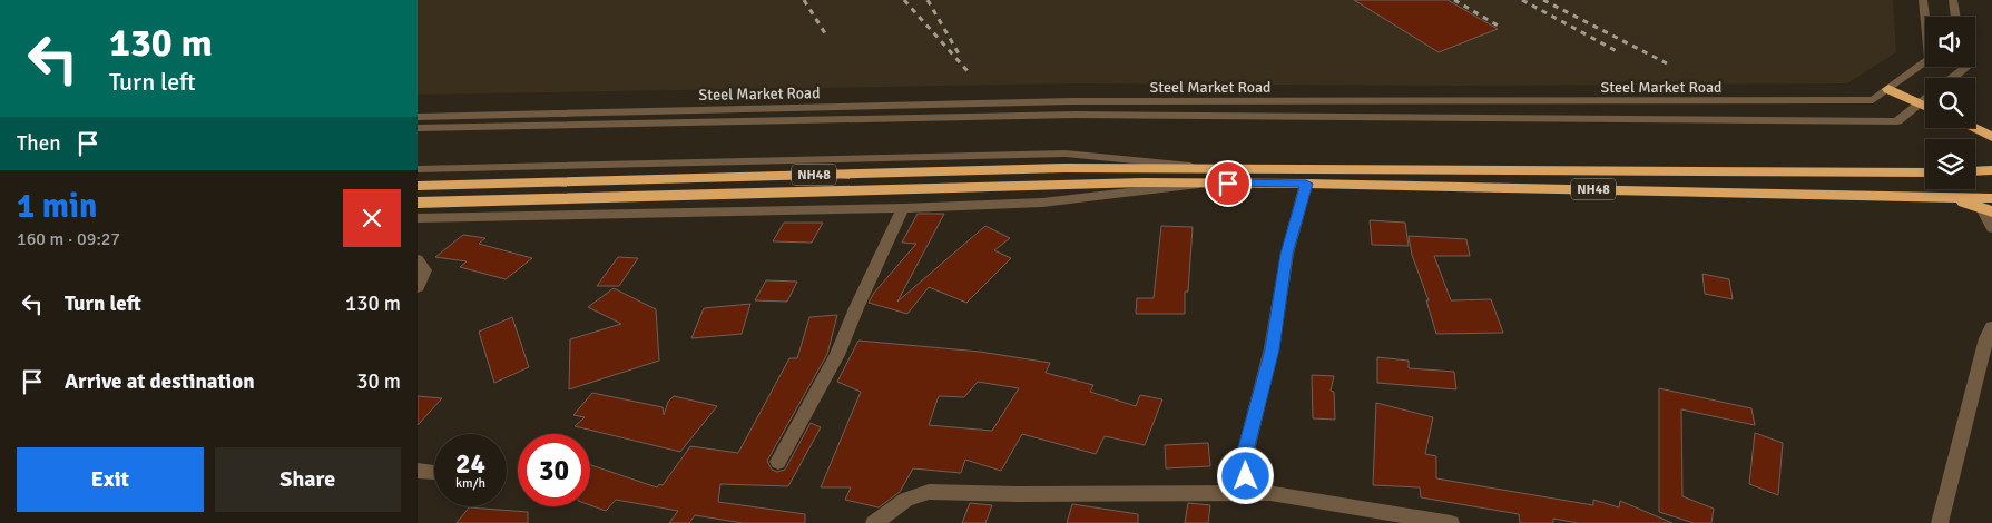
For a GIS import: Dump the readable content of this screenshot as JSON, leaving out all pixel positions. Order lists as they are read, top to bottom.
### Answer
{
  "streets": {
    "highway": ["NH48"],
    "street": ["Steel Market Road"]
  },
  "page": {
    "turn": ["130 m", "Turn left"],
    "then": "Then",
    "heading": ["1 min", "160 m · 09:27"],
    "list": [
      {
        "name": "Turn left",
        "value": "130 m"
      },
      {
        "name": "Arrive at destination",
        "value": "30 m"
      }
    ],
    "speed": "24 km/h",
    "limit": "30",
    "buttons": ["Exit", "Share"]
  }
}
